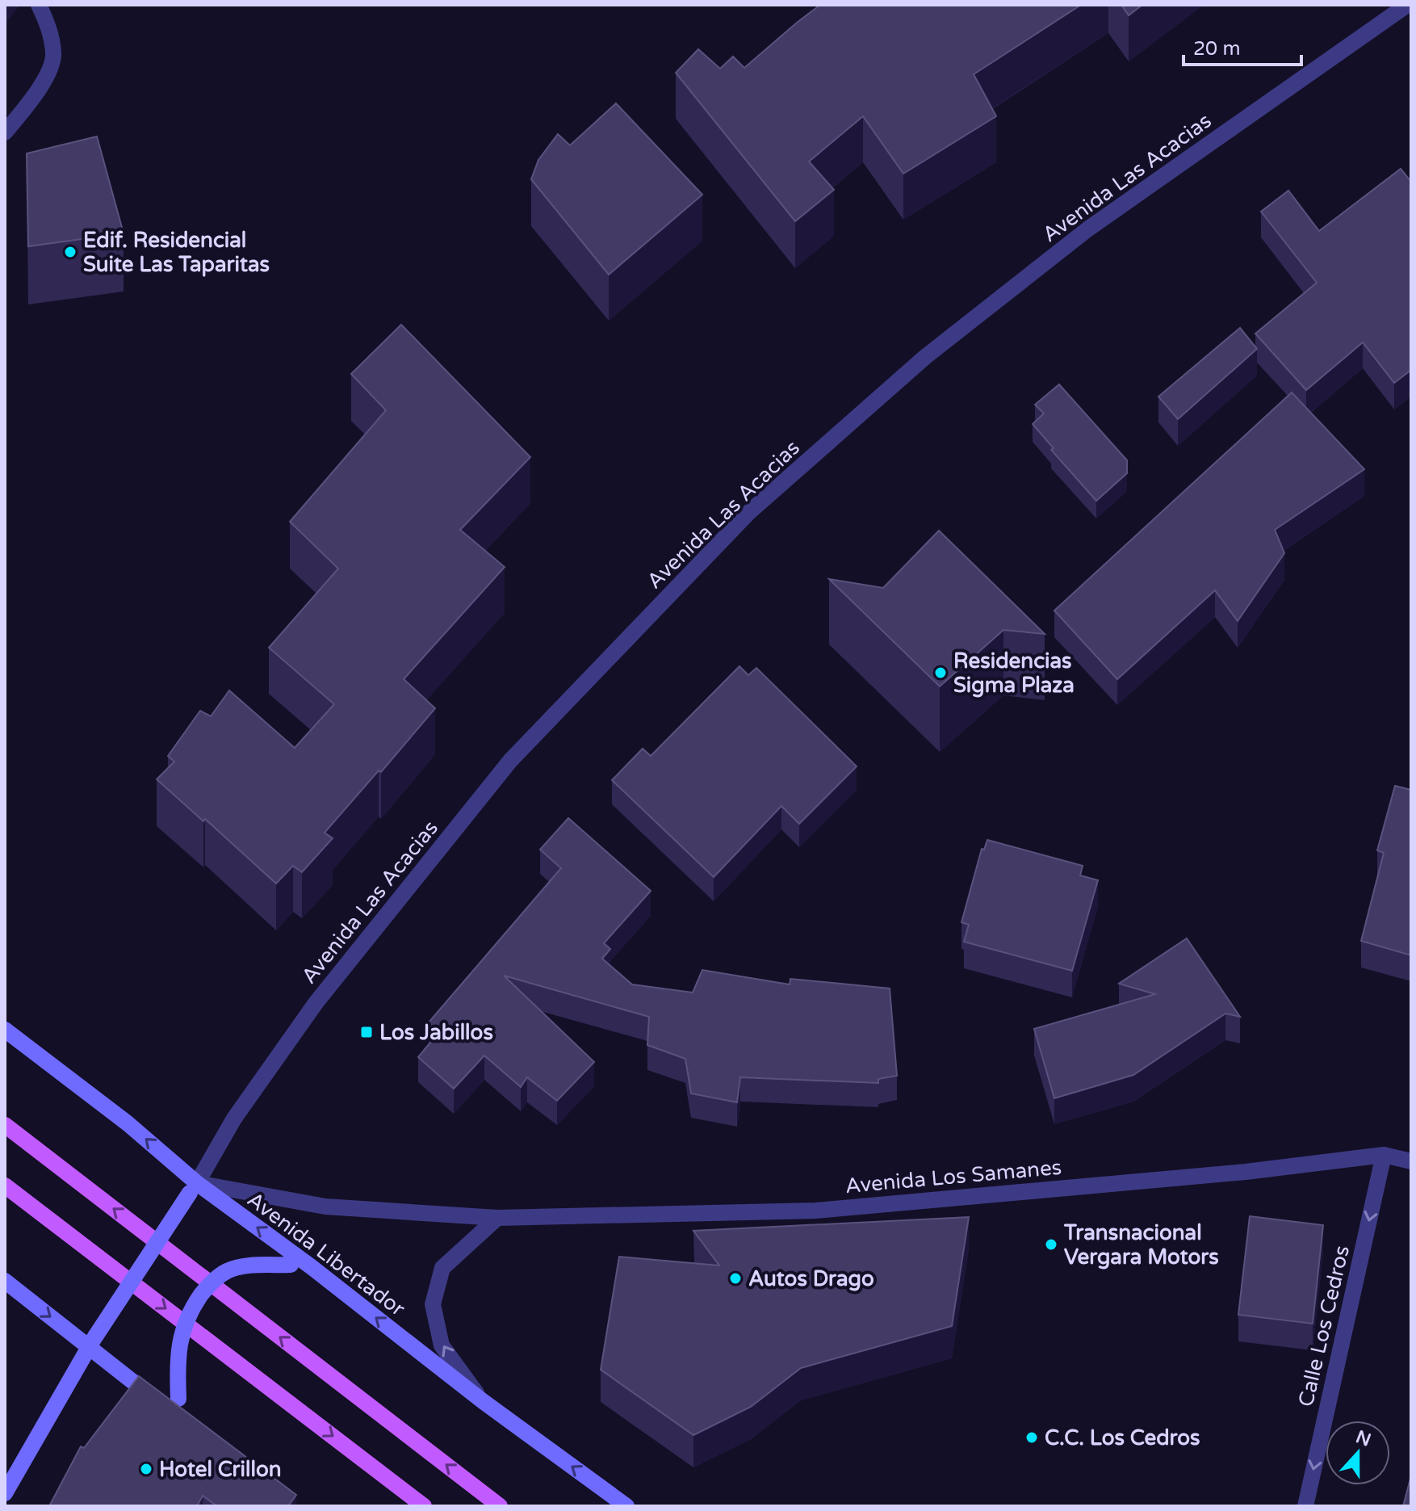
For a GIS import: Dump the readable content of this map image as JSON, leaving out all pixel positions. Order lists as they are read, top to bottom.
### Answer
{
  "streets": {
    "main road": ["Avenida Libertador"],
    "street": ["Avenida Las Acacias", "Avenida Los Samanes", "Calle Los Cedros"]
  },
  "crossings": [
    ["Avenida Las Acacias", "Avenida Los Samanes"],
    ["Avenida Las Acacias", "Avenida Libertador"],
    ["Avenida Los Samanes", "Avenida Libertador"],
    ["Avenida Los Samanes", "Calle Los Cedros"]
  ],
  "one_way": ["Calle Los Cedros"],
  "places": {
    "other": [
      "Edif. Residencial Suite Las Taparitas",
      "Residencias Sigma Plaza",
      "Transnacional Vergara Motors",
      "Autos Drago",
      "C.C. Los Cedros",
      "Hotel Crillon"
    ],
    "transit": ["Los Jabillos"]
  },
  "scale_bar": "20 m",
  "north": "top"
}
